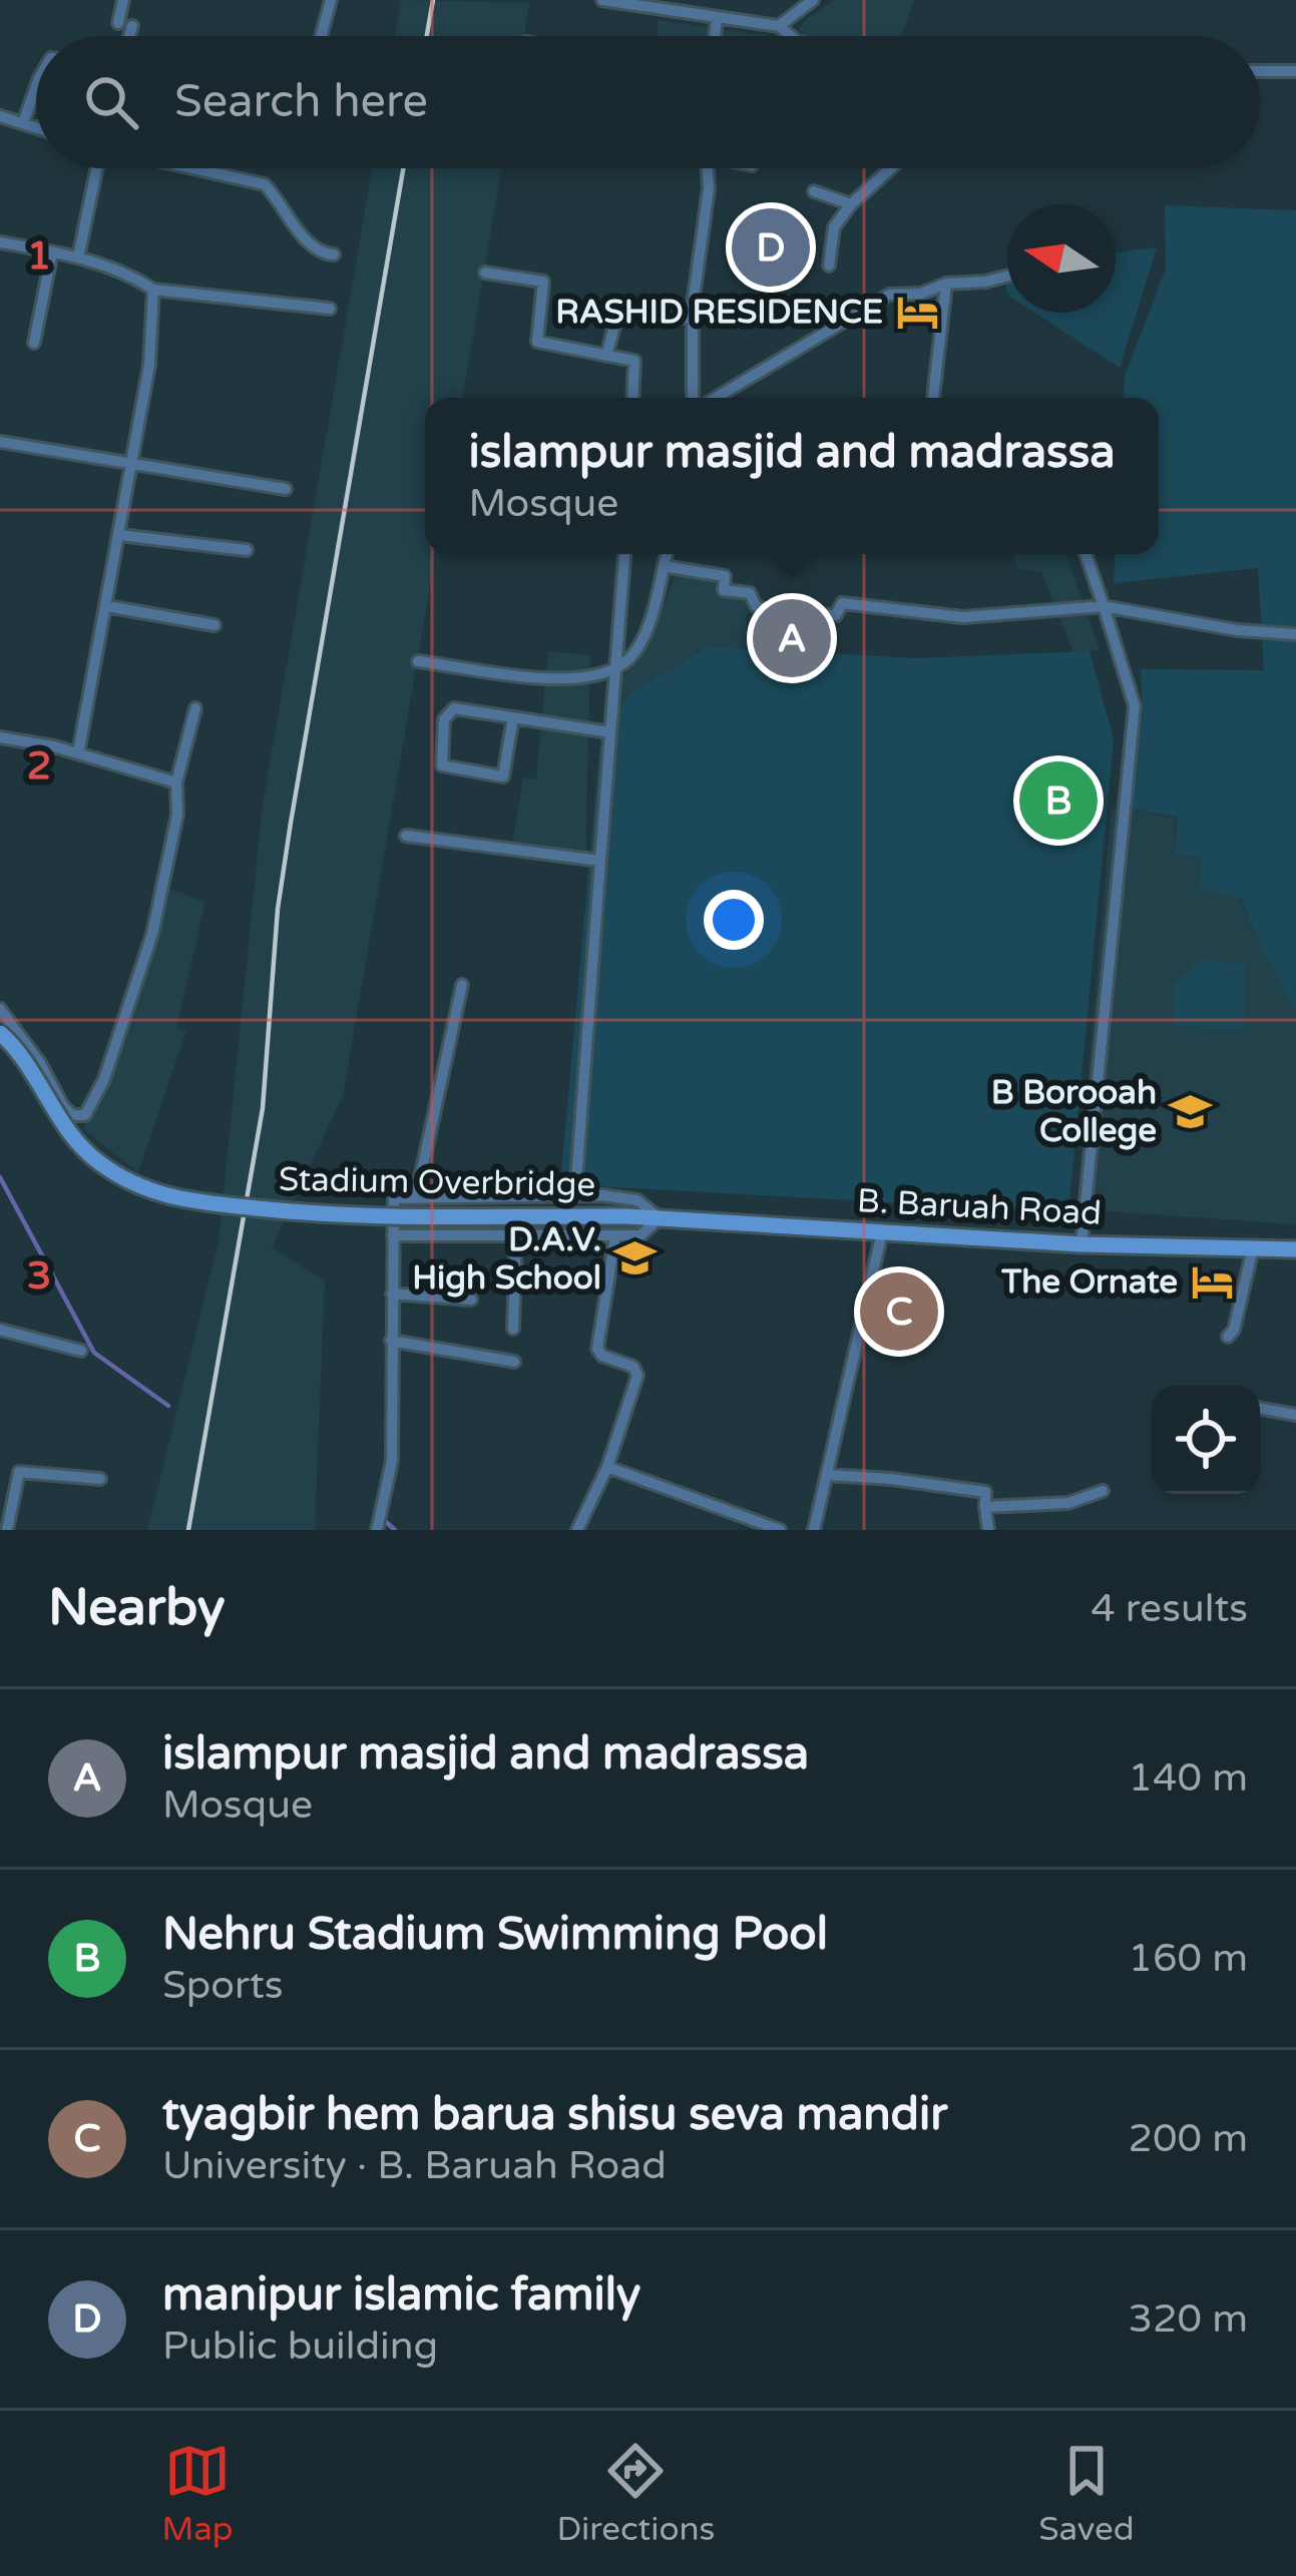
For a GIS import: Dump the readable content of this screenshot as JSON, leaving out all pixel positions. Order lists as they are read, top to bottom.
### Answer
{
  "streets": {
    "main road": ["Stadium Overbridge", "B. Baruah Road"]
  },
  "crossings": [
    ["Stadium Overbridge", "B. Baruah Road"]
  ],
  "places": {
    "hotel": ["RASHID RESIDENCE", "The Ornate"],
    "school or university": ["B Borooah College", "D.A.V. High School"]
  },
  "north": "left",
  "page": {
    "search": "Search here",
    "pins": [
      "D",
      "A",
      "B",
      "C"
    ],
    "popup": ["islampur masjid and madrassa", "Mosque"],
    "heading": ["Nearby", "4 results"],
    "list": [
      {
        "mark": "A",
        "name": "islampur masjid and madrassa",
        "note": "Mosque",
        "value": "140 m"
      },
      {
        "mark": "B",
        "name": "Nehru Stadium Swimming Pool",
        "note": "Sports",
        "value": "160 m"
      },
      {
        "mark": "C",
        "name": "tyagbir hem barua shisu seva mandir",
        "note": "University · B. Baruah Road",
        "value": "200 m"
      },
      {
        "mark": "D",
        "name": "manipur islamic family",
        "note": "Public building",
        "value": "320 m"
      }
    ],
    "nav": ["Map", "Directions", "Saved"]
  },
  "grid": {
    "rows": ["1", "2", "3"]
  }
}
